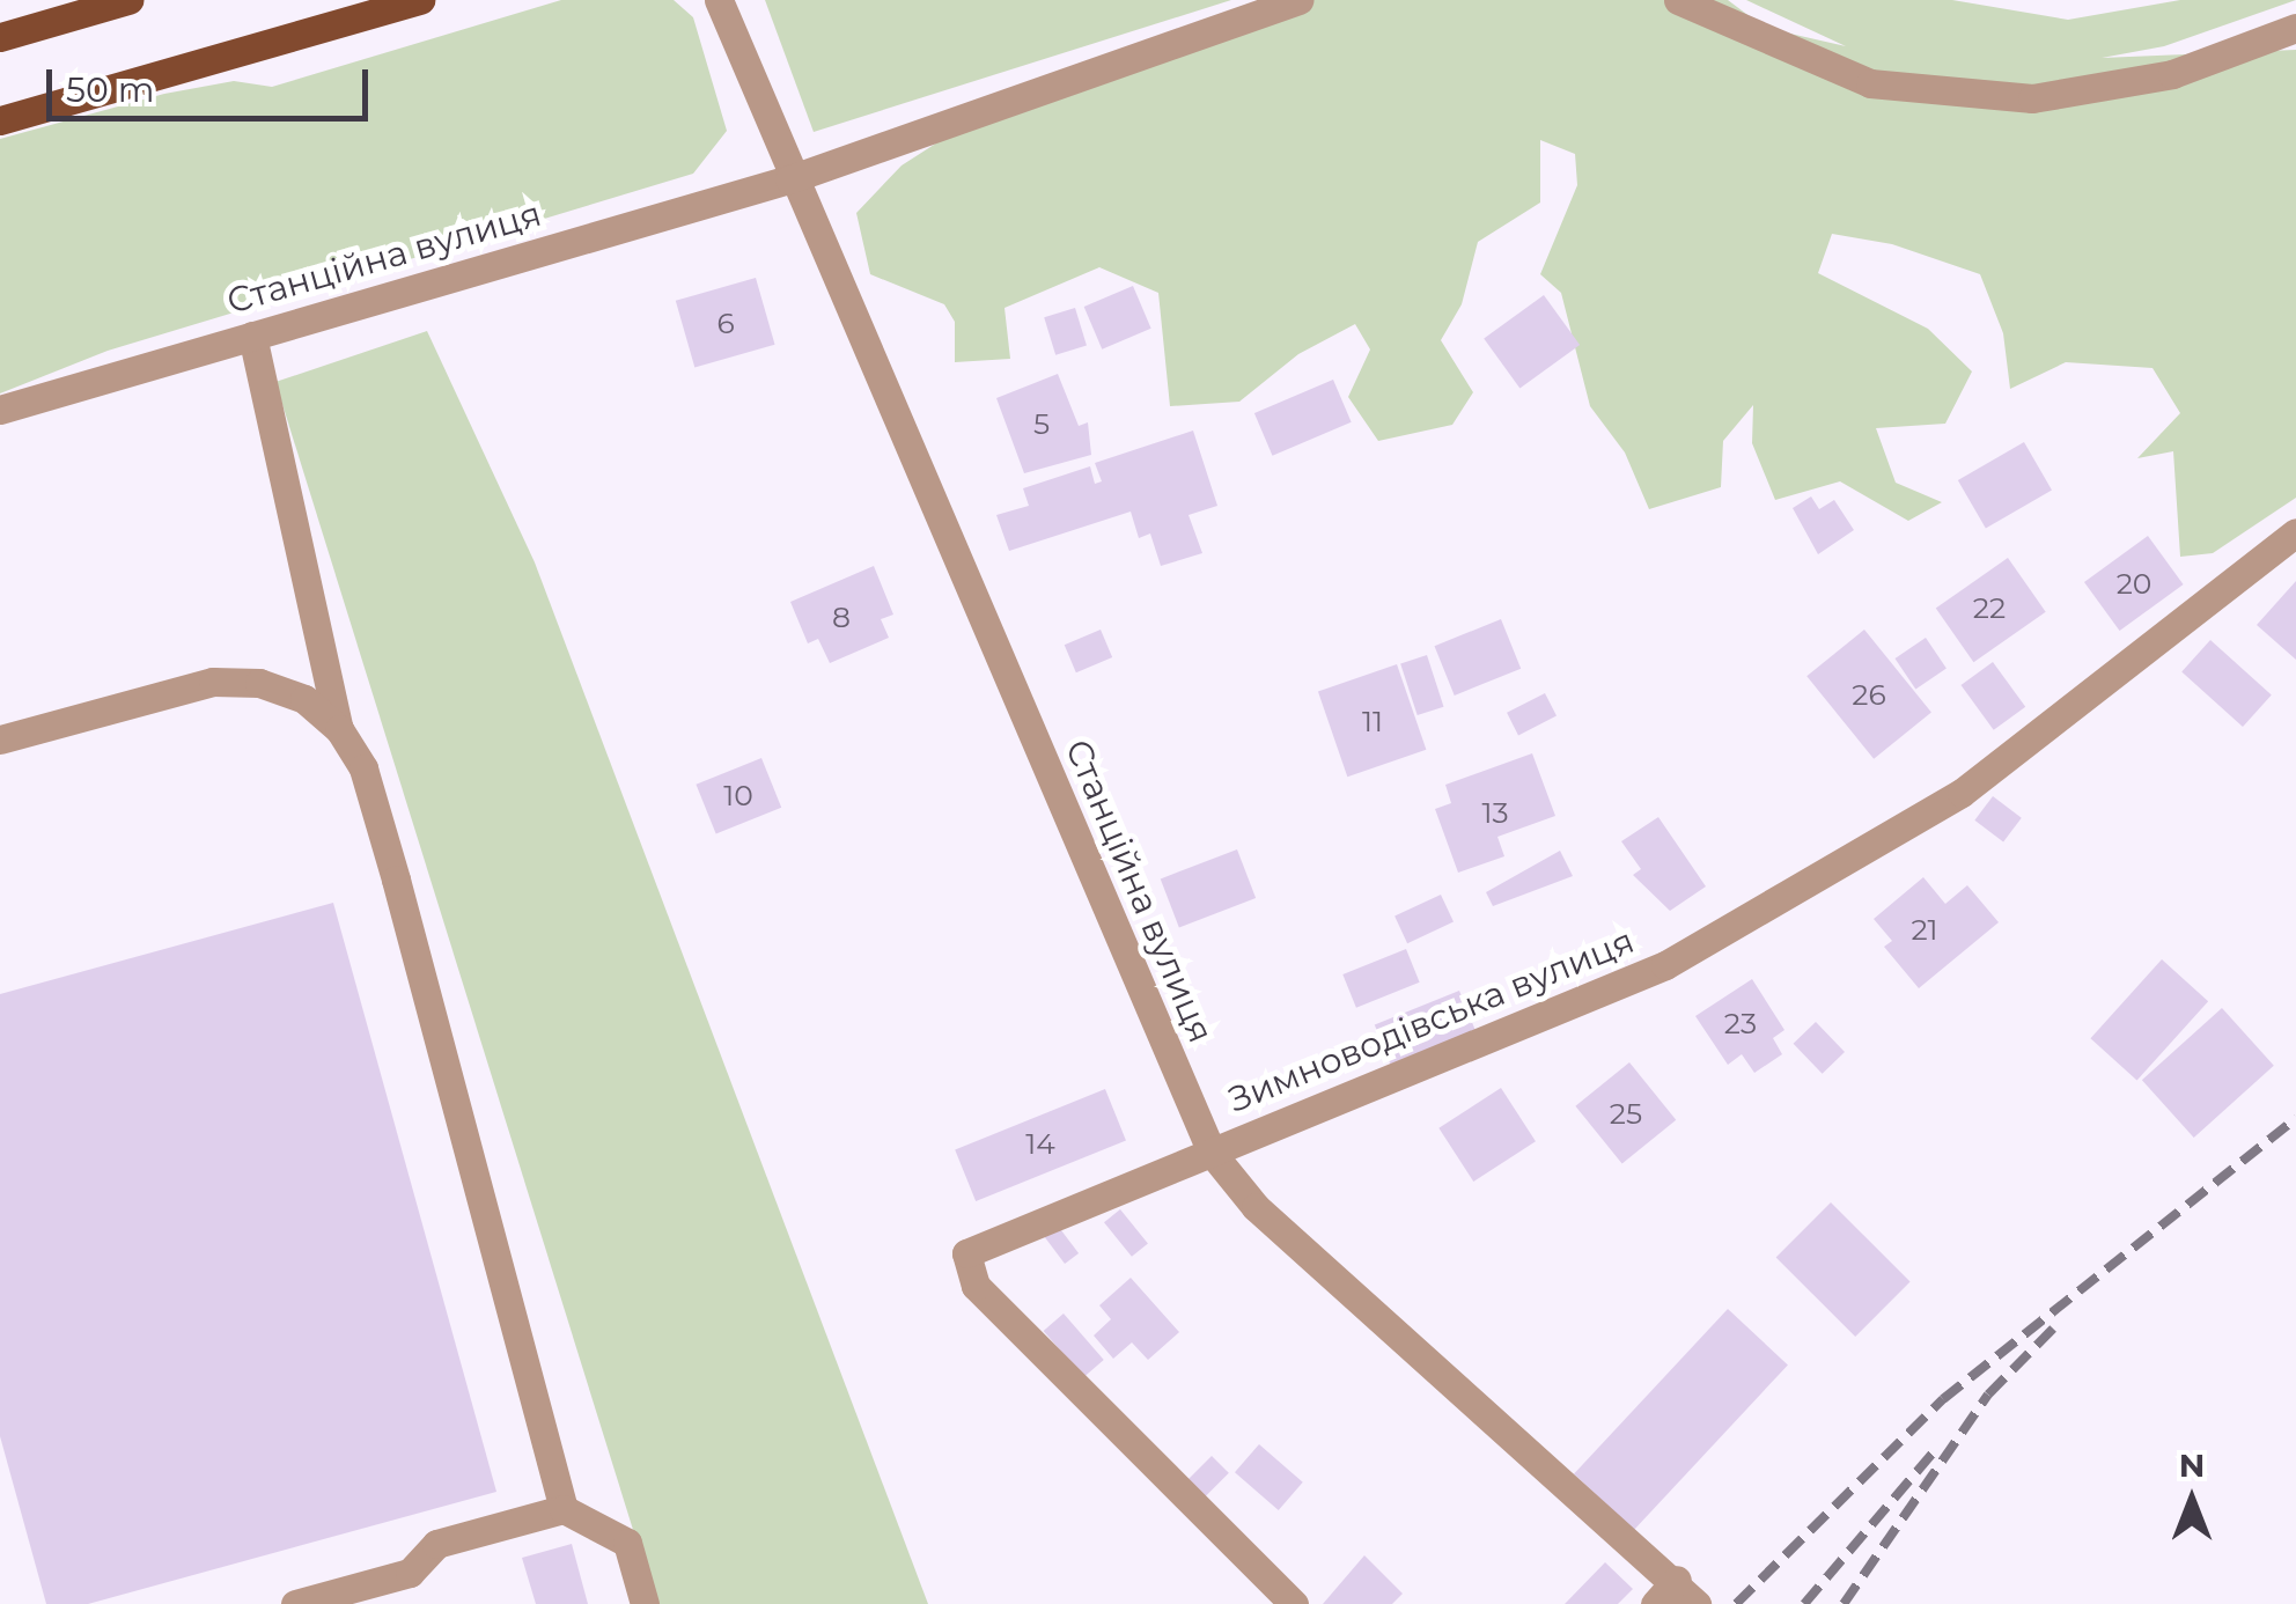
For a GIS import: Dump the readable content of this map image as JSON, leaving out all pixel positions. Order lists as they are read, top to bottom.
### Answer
{
  "streets": {
    "street": ["Станційна вулиця", "Зимноводівська вулиця"]
  },
  "crossings": [
    ["Станційна вулиця", "Зимноводівська вулиця"]
  ],
  "house_numbers": [
    "6",
    "5",
    "20",
    "22",
    "8",
    "26",
    "11",
    "10",
    "13",
    "21",
    "23",
    "25",
    "14"
  ],
  "scale_bar": "50 m",
  "north": "top"
}
